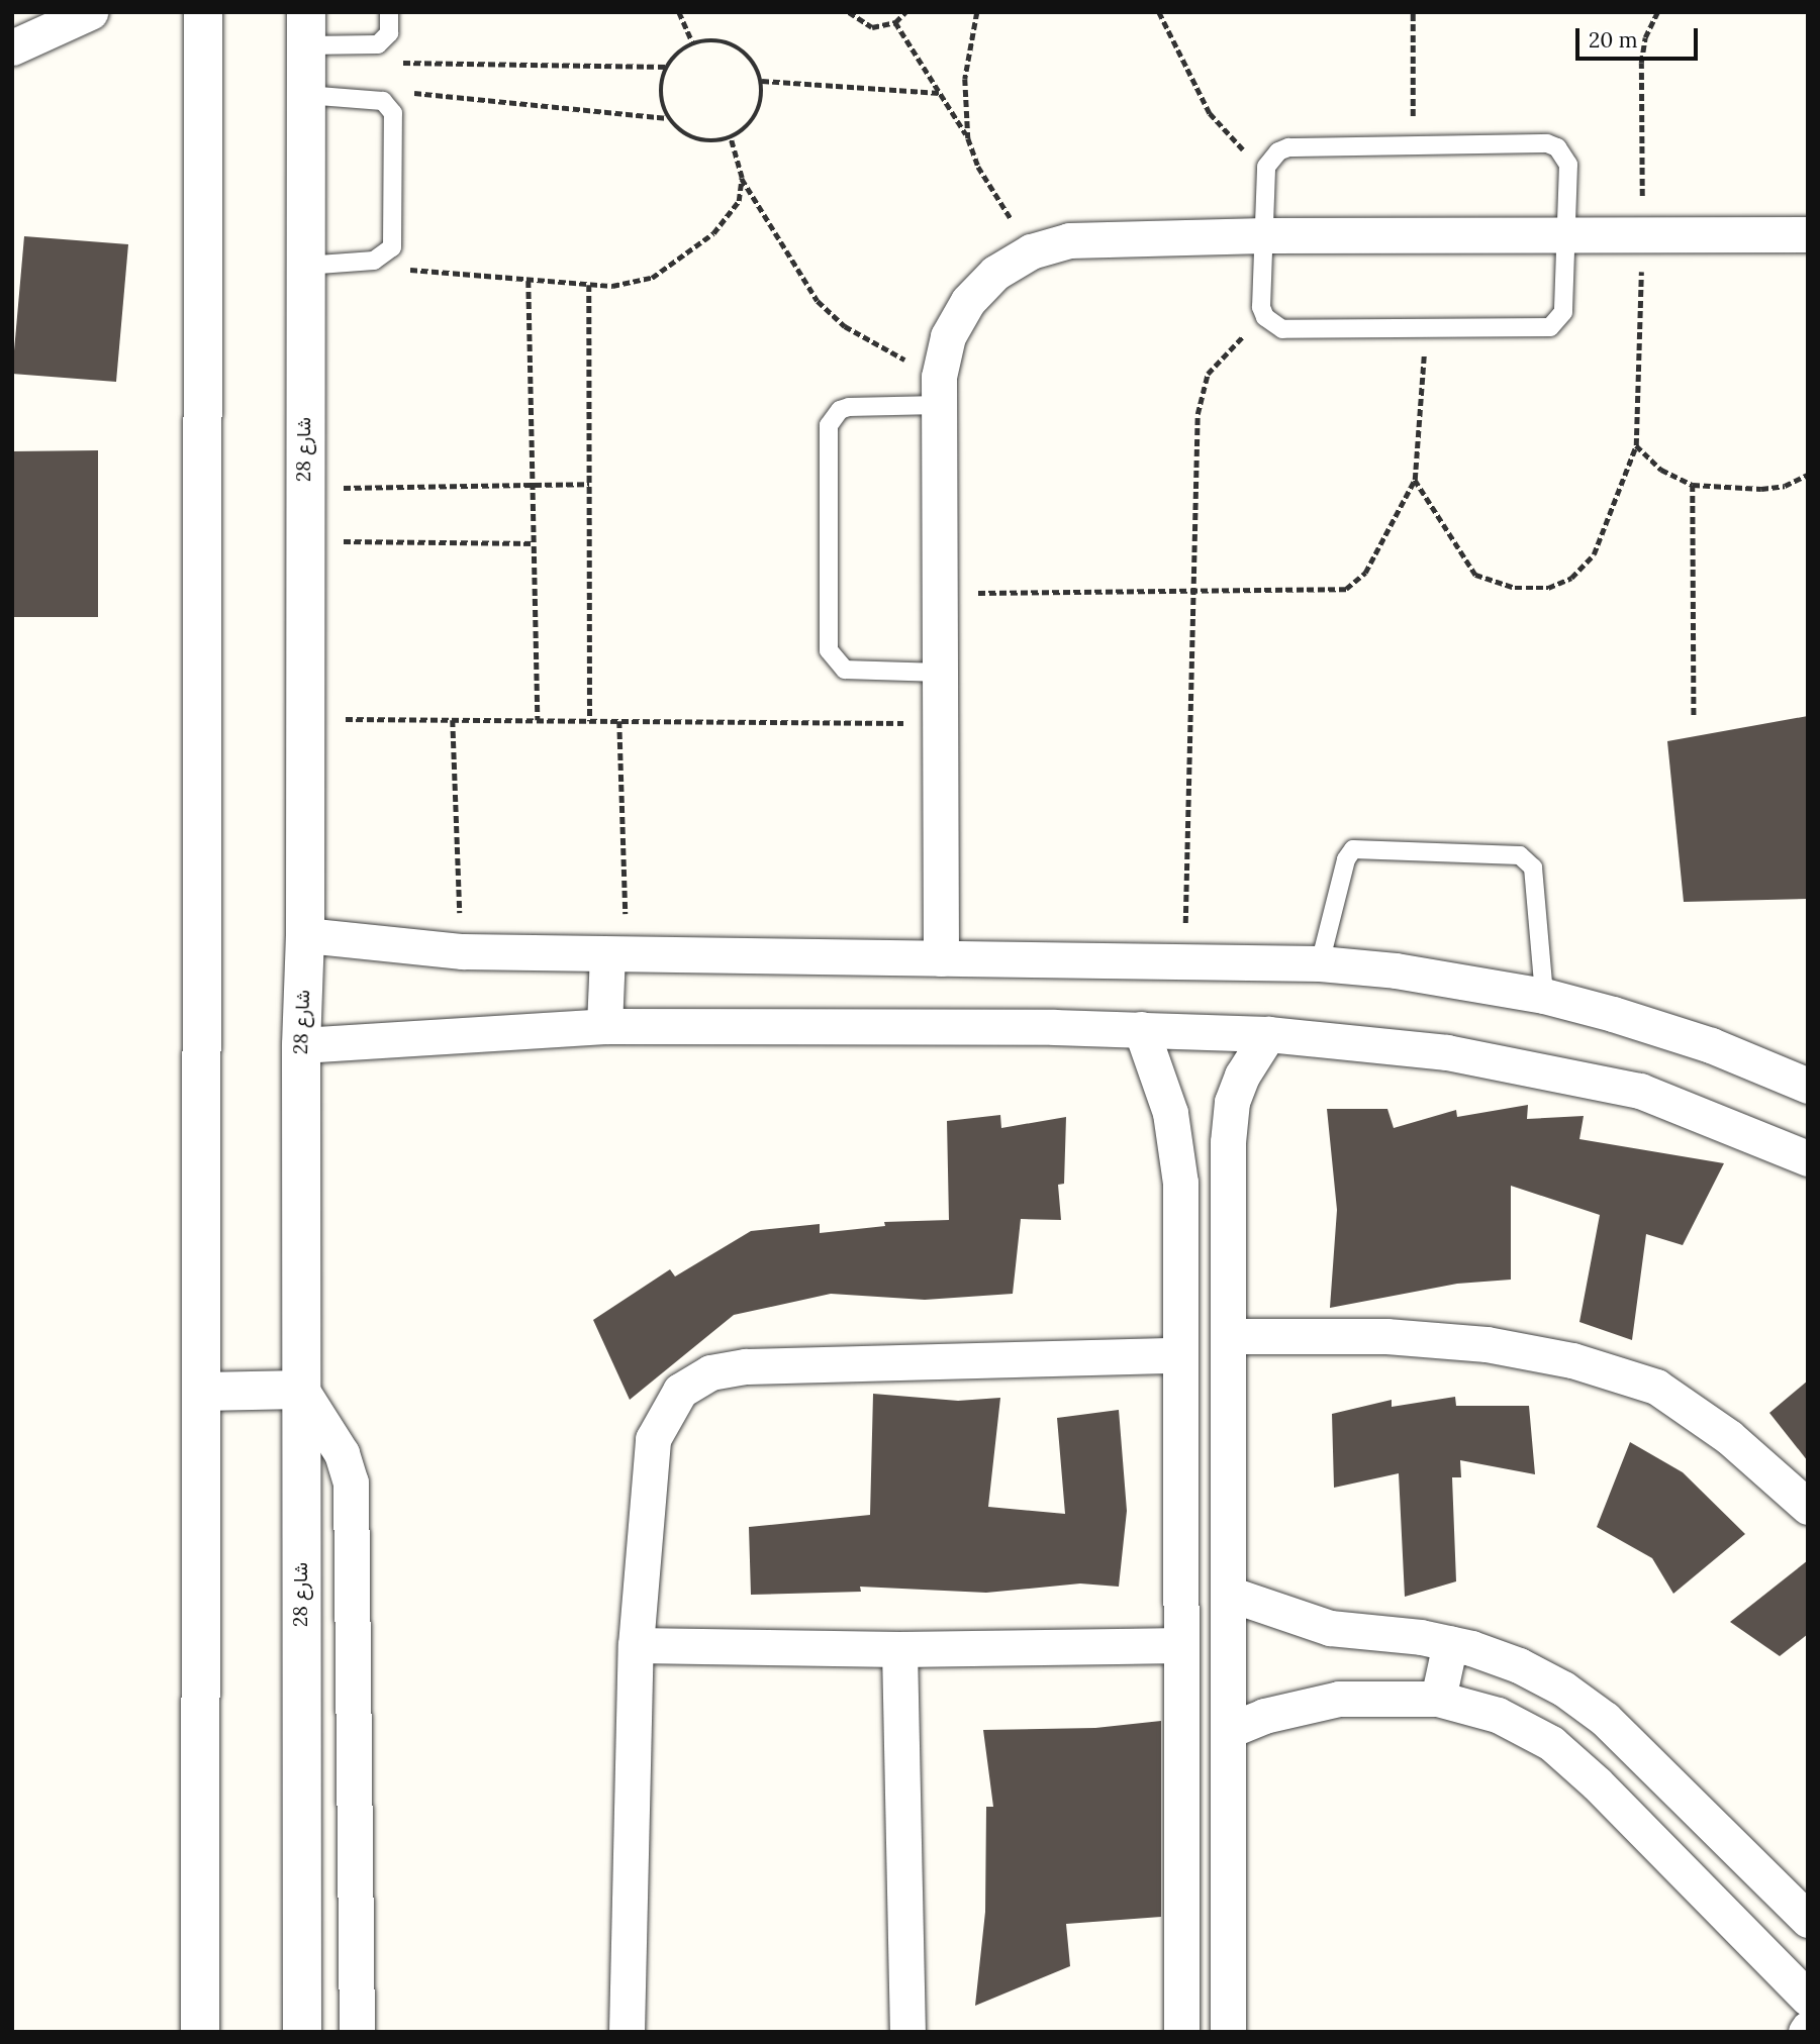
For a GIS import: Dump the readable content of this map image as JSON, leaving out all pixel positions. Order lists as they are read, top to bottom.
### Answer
{
  "streets": {
    "street": ["شارع 28"]
  },
  "scale_bar": "20 m"
}
